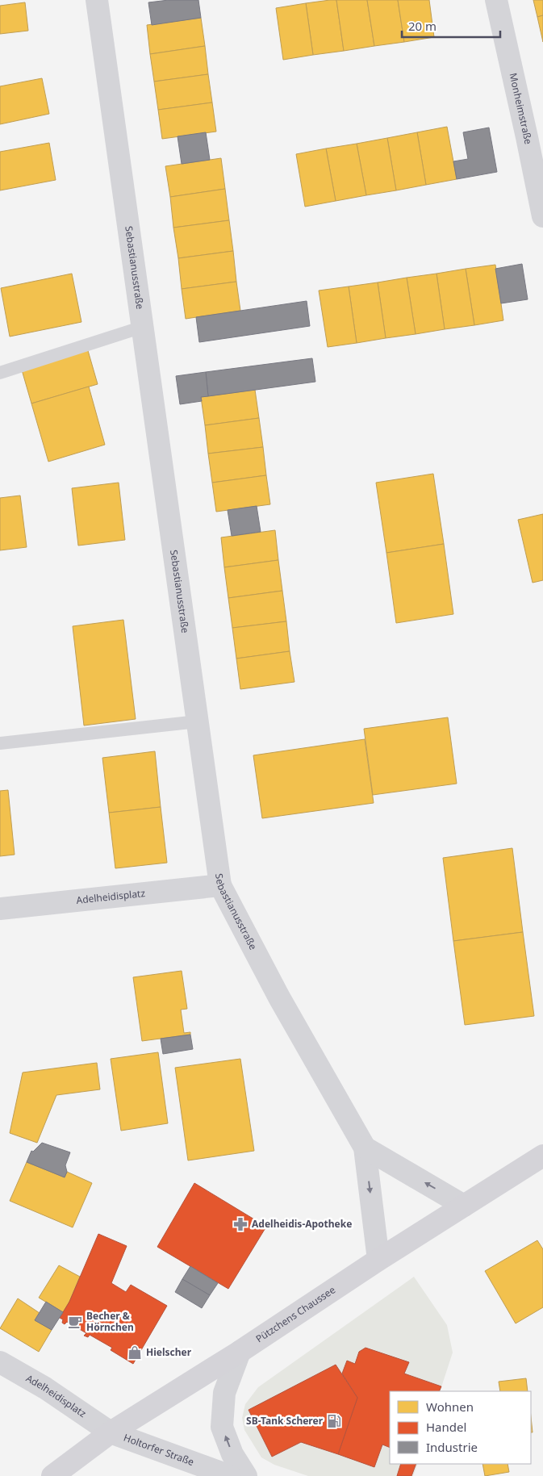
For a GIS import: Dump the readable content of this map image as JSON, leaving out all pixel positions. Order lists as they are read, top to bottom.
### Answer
{
  "streets": {
    "street": [
      "Monheimstraße",
      "Sebastianusstraße",
      "Adelheidisplatz",
      "Pützchens Chaussee",
      "Holtorfer Straße"
    ]
  },
  "crossings": [
    ["Sebastianusstraße", "Adelheidisplatz"],
    ["Sebastianusstraße", "Pützchens Chaussee"],
    ["Adelheidisplatz", "Pützchens Chaussee"],
    ["Adelheidisplatz", "Holtorfer Straße"],
    ["Pützchens Chaussee", "Holtorfer Straße"]
  ],
  "places": {
    "pharmacy": ["Adelheidis-Apotheke"],
    "cafe": ["Becher & Hörnchen"],
    "shop": ["Hielscher"],
    "fuel station": ["SB-Tank Scherer"]
  },
  "legend": ["Wohnen", "Handel", "Industrie"],
  "scale_bar": "20 m"
}
